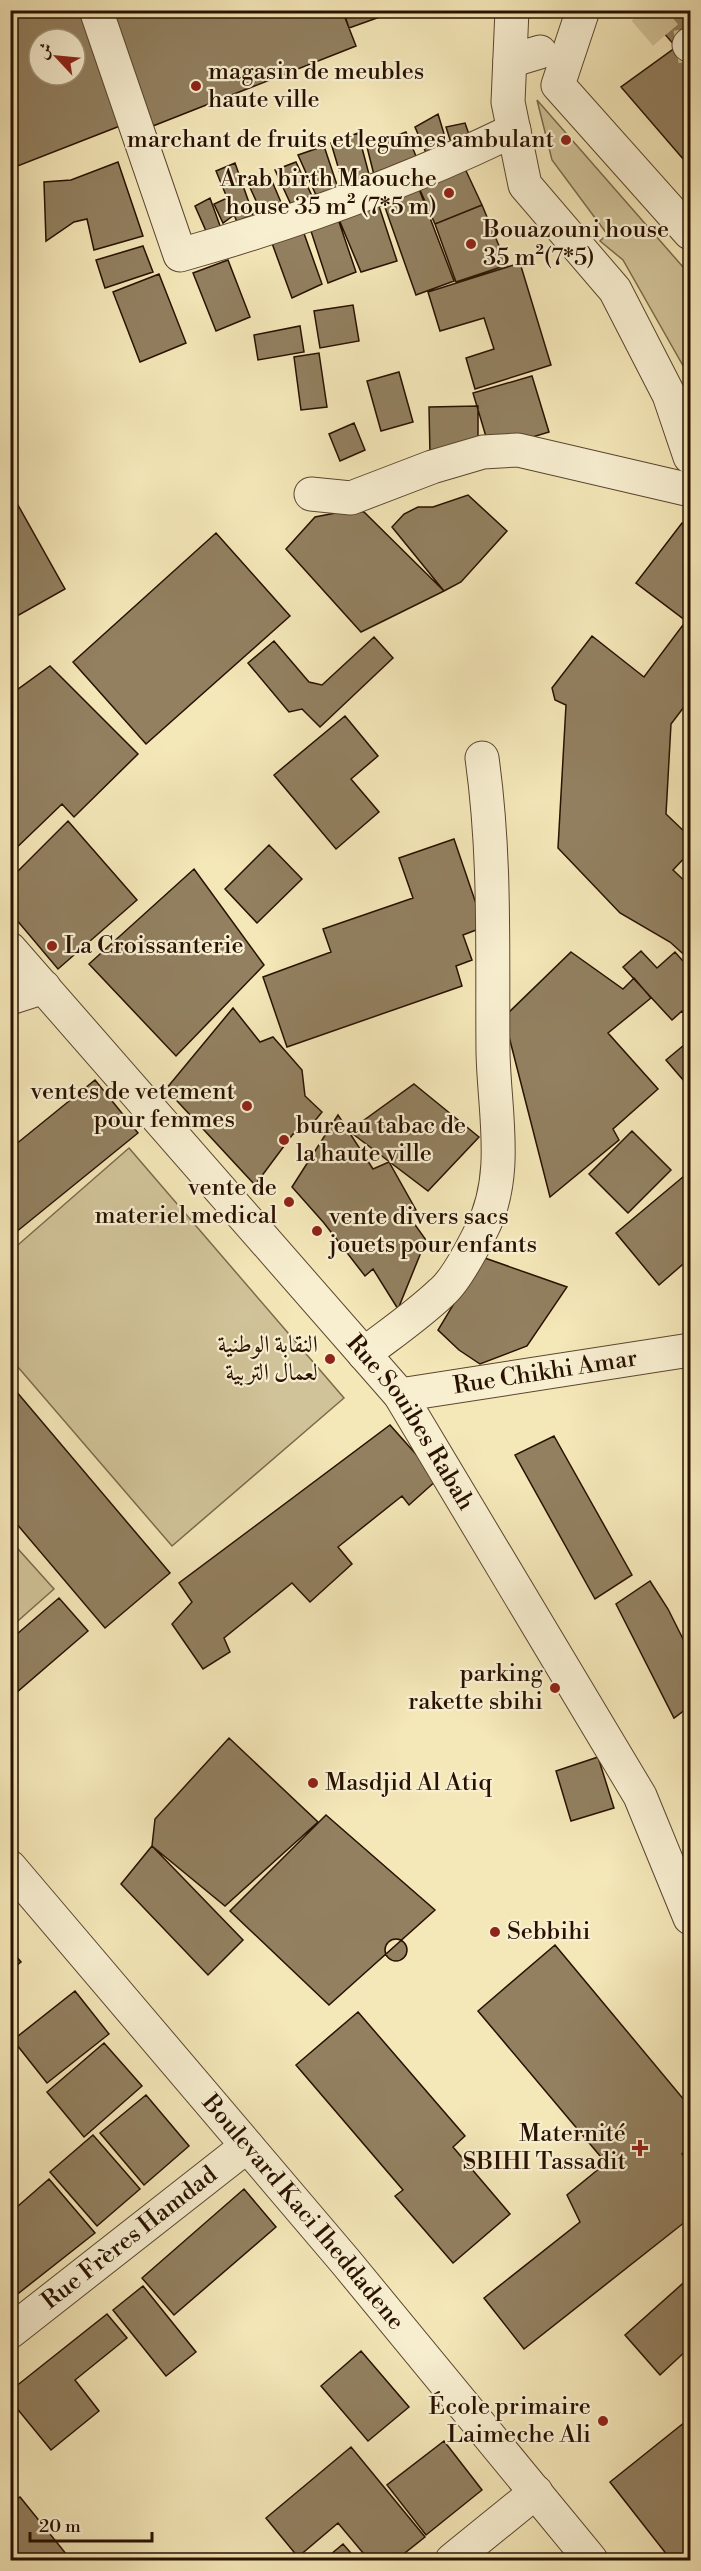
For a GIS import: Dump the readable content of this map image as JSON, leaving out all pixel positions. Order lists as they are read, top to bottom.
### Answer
{
  "streets": {
    "street": [
      "Rue Chikhi Amar",
      "Rue Souibes Rabah",
      "Boulevard Kaci Iheddadene",
      "Rue Frères Hamdad"
    ]
  },
  "crossings": [
    ["Rue Chikhi Amar", "Rue Souibes Rabah"],
    ["Boulevard Kaci Iheddadene", "Rue Frères Hamdad"]
  ],
  "places": {
    "other": [
      "magasin de meubles haute ville",
      "marchant de fruits et legumes ambulant",
      "Arab birth Maouche house 35 m² (7*5 m)",
      "Bouazouni house 35 m²(7*5)",
      "La Croissanterie",
      "ventes de vetement pour femmes",
      "bureau tabac de la haute ville",
      "vente de materiel medical",
      "vente divers sacs jouets pour enfants",
      "النقابة الوطنية لعمال التربية",
      "parking rakette sbihi",
      "Masdjid Al Atiq",
      "Sebbihi",
      "École primaire Laimeche Ali"
    ],
    "health": ["Maternité SBIHI Tassadit"]
  },
  "scale_bar": "20 m",
  "north": "top left"
}
